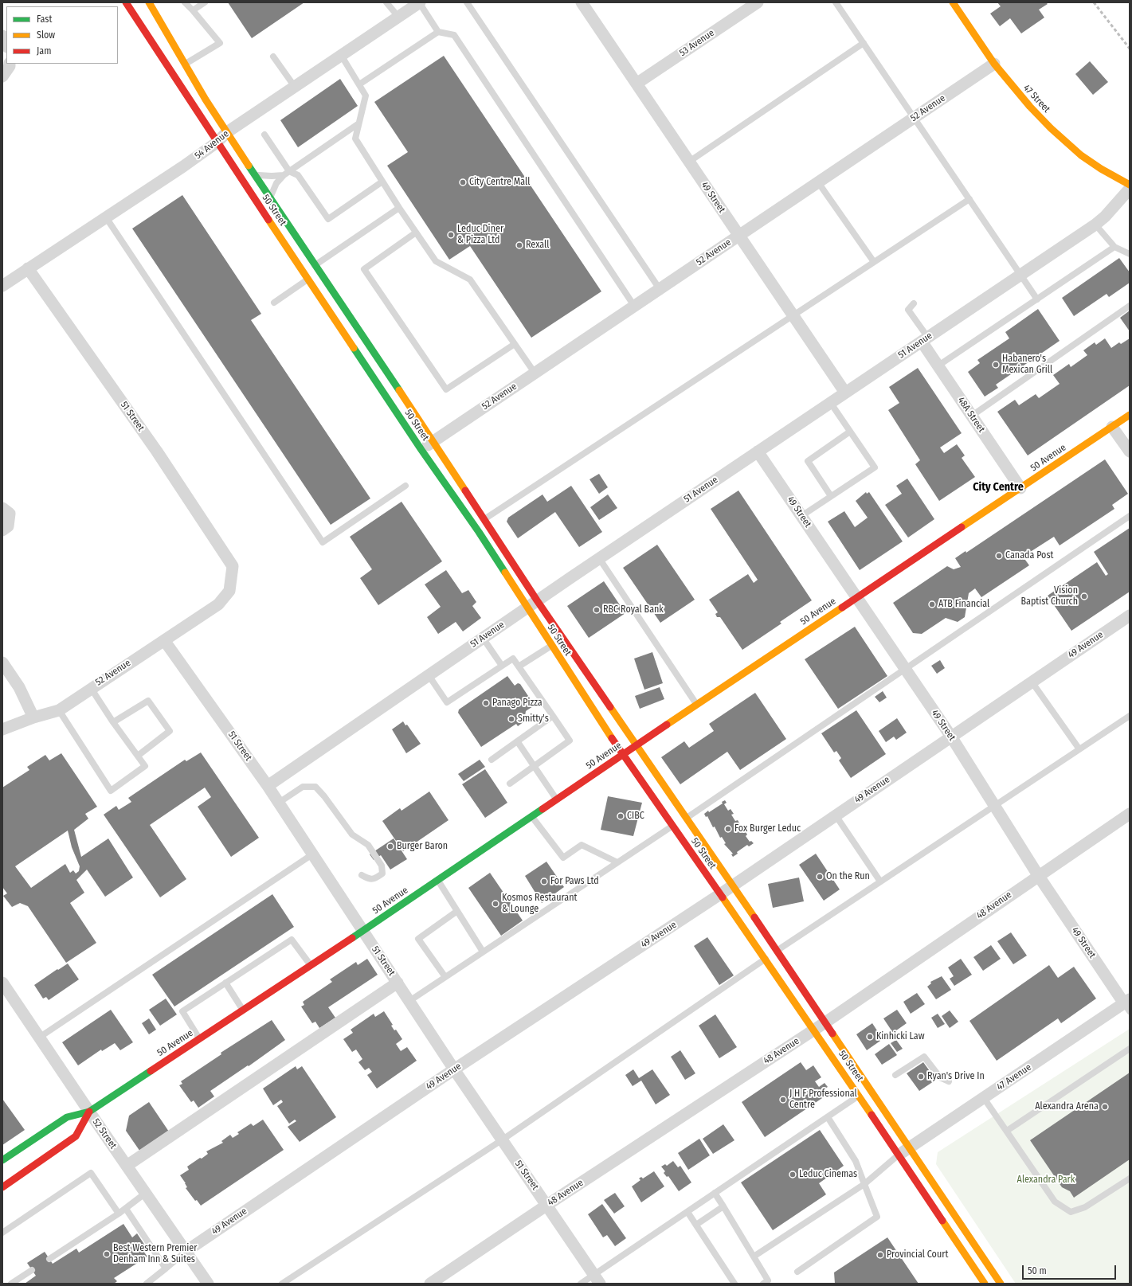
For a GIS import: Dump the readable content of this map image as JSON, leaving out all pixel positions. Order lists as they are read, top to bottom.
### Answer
{
  "streets": {
    "main road": ["47 Street", "50 Street", "50 Avenue"],
    "street": [
      "53 Avenue",
      "52 Avenue",
      "54 Avenue",
      "49 Street",
      "51 Avenue",
      "48A Street",
      "51 Street",
      "49 Avenue",
      "48 Avenue",
      "47 Avenue",
      "52 Street"
    ]
  },
  "crossings": [
    ["53 Avenue", "49 Street"],
    ["47 Street", "52 Avenue"],
    ["52 Avenue", "49 Street"],
    ["52 Avenue", "50 Street"],
    ["52 Avenue", "51 Street"],
    ["54 Avenue", "50 Street"],
    ["54 Avenue", "51 Street"],
    ["49 Street", "51 Avenue"],
    ["49 Street", "50 Avenue"],
    ["49 Street", "49 Avenue"],
    ["49 Street", "48 Avenue"],
    ["49 Street", "47 Avenue"],
    ["50 Street", "51 Avenue"],
    ["50 Street", "50 Avenue"],
    ["50 Street", "49 Avenue"],
    ["50 Street", "48 Avenue"],
    ["50 Street", "47 Avenue"],
    ["51 Avenue", "48A Street"],
    ["51 Avenue", "51 Street"],
    ["48A Street", "50 Avenue"],
    ["51 Street", "50 Avenue"],
    ["51 Street", "49 Avenue"],
    ["51 Street", "48 Avenue"],
    ["50 Avenue", "52 Street"],
    ["49 Avenue", "52 Street"]
  ],
  "districts": ["City Centre"],
  "parks": ["Alexandra Park"],
  "places": [
    "City Centre Mall",
    "Leduc Diner & Pizza Ltd",
    "Rexall",
    "Habanero's Mexican Grill",
    "Canada Post",
    "Vision Baptist Church",
    "ATB Financial",
    "RBC Royal Bank",
    "Panago Pizza",
    "Smitty's",
    "CIBC",
    "Fox Burger Leduc",
    "Burger Baron",
    "On the Run",
    "For Paws Ltd",
    "Kosmos Restaurant & Lounge",
    "Kinhicki Law",
    "Ryan's Drive In",
    "J H F Professional Centre",
    "Alexandra Arena",
    "Leduc Cinemas",
    "Best Western Premier Denham Inn & Suites",
    "Provincial Court"
  ],
  "legend": ["Fast", "Slow", "Jam"],
  "scale_bar": "50 m"
}
